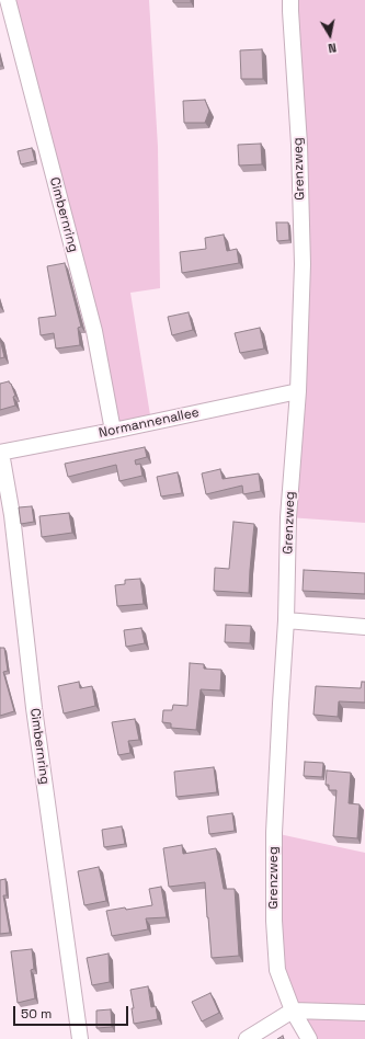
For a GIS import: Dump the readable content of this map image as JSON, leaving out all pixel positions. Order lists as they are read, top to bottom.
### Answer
{
  "streets": {
    "street": ["Grenzweg", "Cimbernring", "Normannenallee"]
  },
  "crossings": [
    ["Grenzweg", "Normannenallee"],
    ["Cimbernring", "Normannenallee"]
  ],
  "scale_bar": "50 m",
  "north": "bottom"
}
